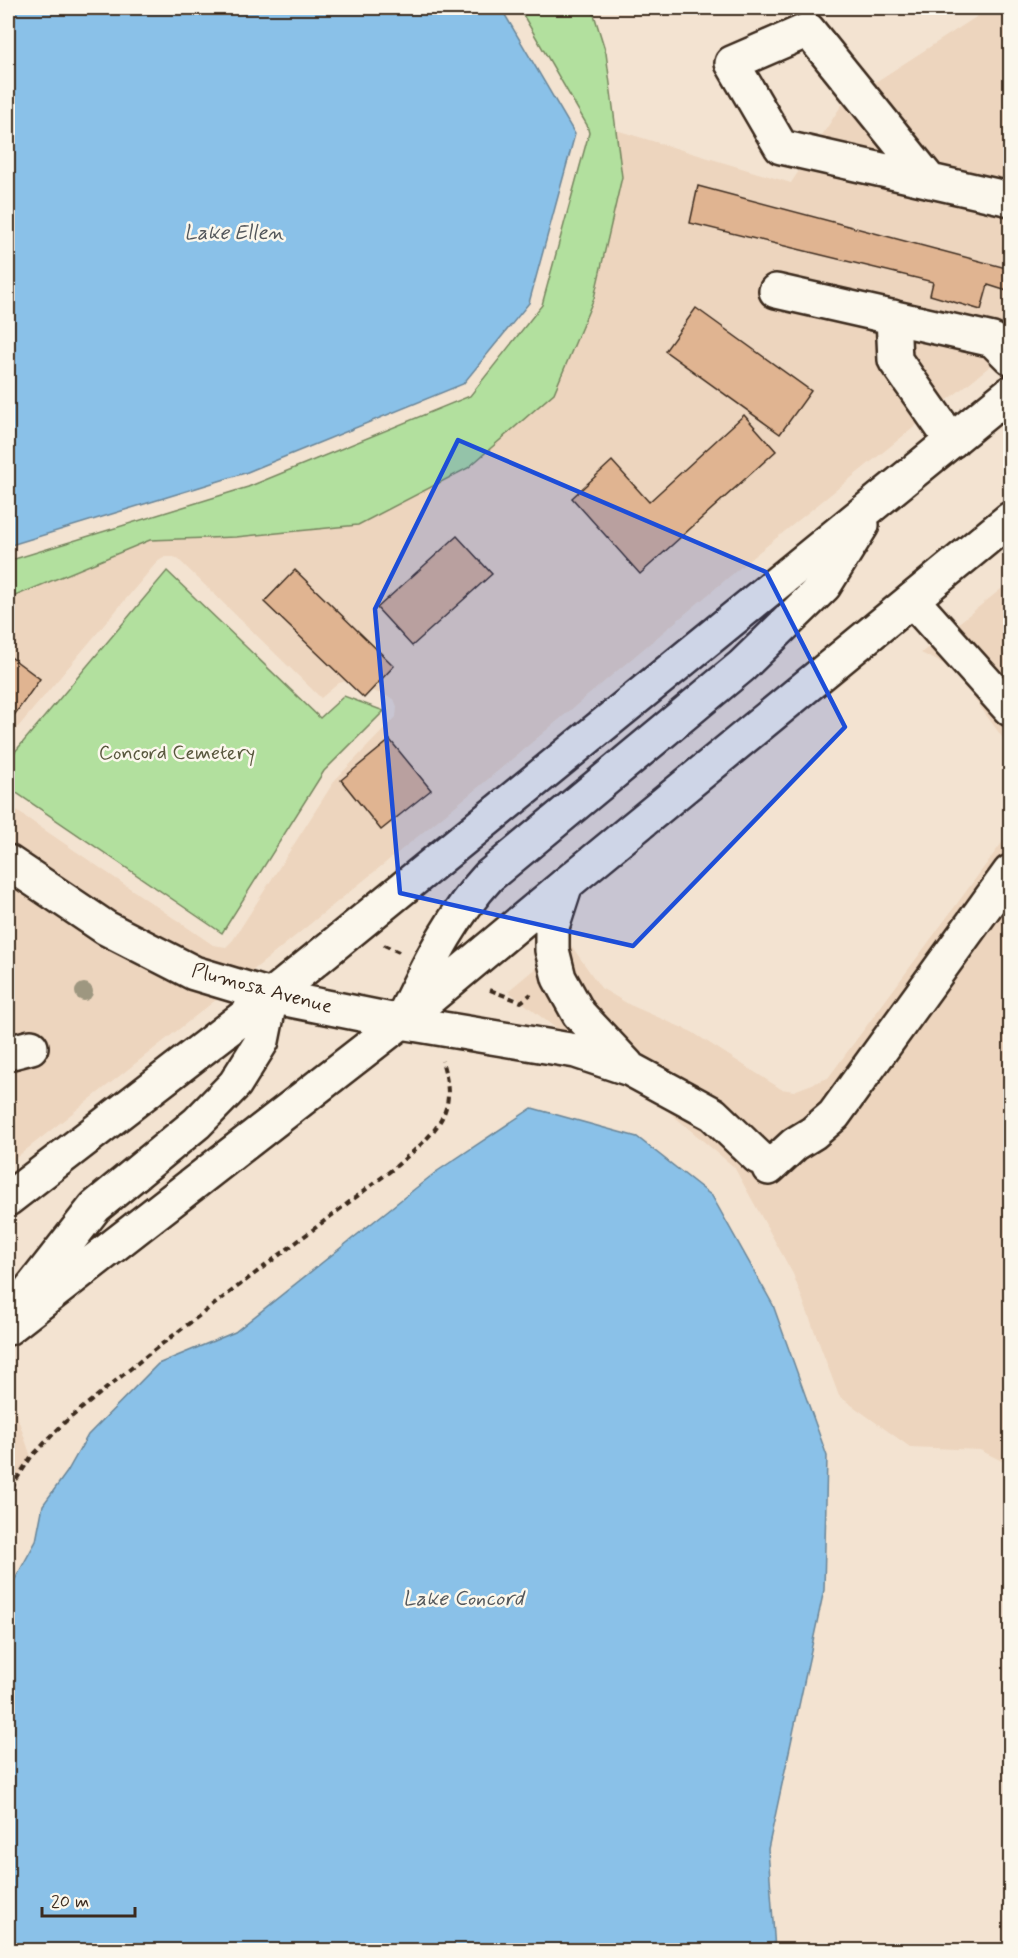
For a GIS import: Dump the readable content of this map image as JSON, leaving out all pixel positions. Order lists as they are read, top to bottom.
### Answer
{
  "streets": {
    "main road": ["Plumosa Avenue"]
  },
  "water": ["Lake Ellen", "Lake Concord"],
  "parks": ["Concord Cemetery"],
  "scale_bar": "20 m"
}
